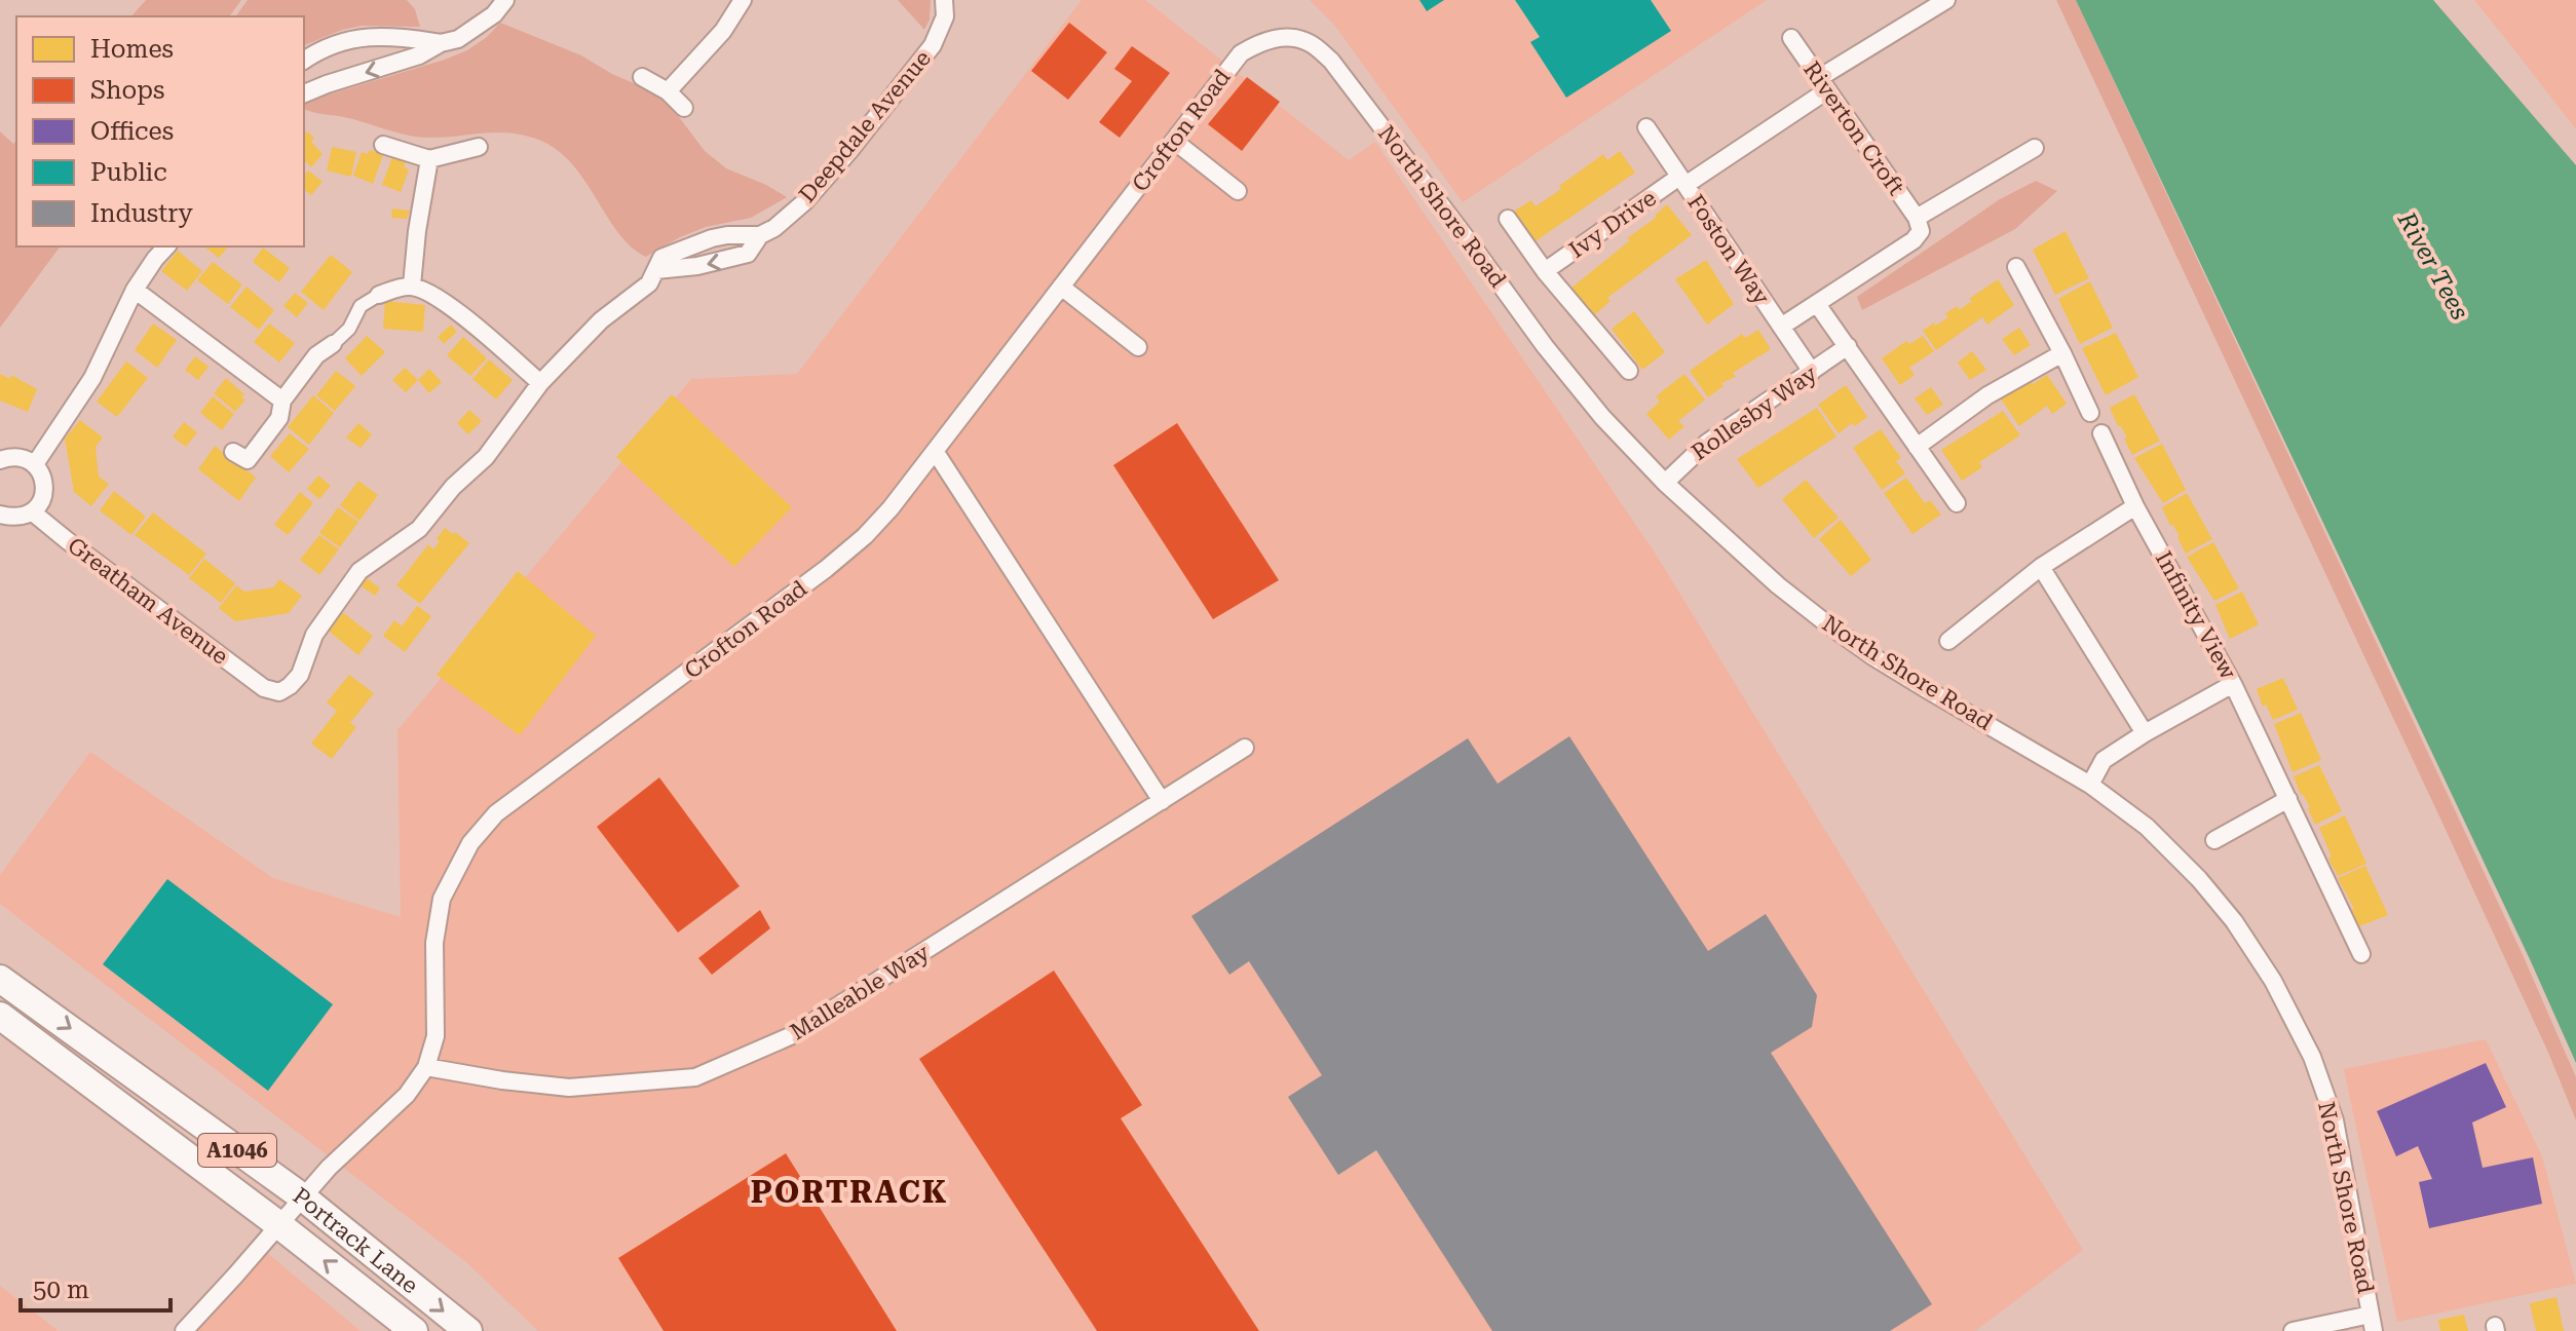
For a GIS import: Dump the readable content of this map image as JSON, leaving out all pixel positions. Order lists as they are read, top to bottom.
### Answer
{
  "streets": {
    "main road": ["A1046", "Portrack Lane"],
    "street": [
      "Deepdale Avenue",
      "Riverton Croft",
      "Crofton Road",
      "North Shore Road",
      "Ivy Drive",
      "Foston Way",
      "Rollesby Way",
      "Greatham Avenue",
      "Infinity View",
      "Malleable Way"
    ]
  },
  "crossings": [
    ["Riverton Croft", "Ivy Drive"],
    ["Crofton Road", "North Shore Road"],
    ["Crofton Road", "Malleable Way"],
    ["Crofton Road", "Portrack Lane"],
    ["North Shore Road", "Rollesby Way"],
    ["Ivy Drive", "Foston Way"],
    ["Foston Way", "Rollesby Way"]
  ],
  "districts": ["PORTRACK"],
  "water": ["River Tees"],
  "legend": [
    "Homes",
    "Shops",
    "Offices",
    "Public",
    "Industry"
  ],
  "scale_bar": "50 m"
}
